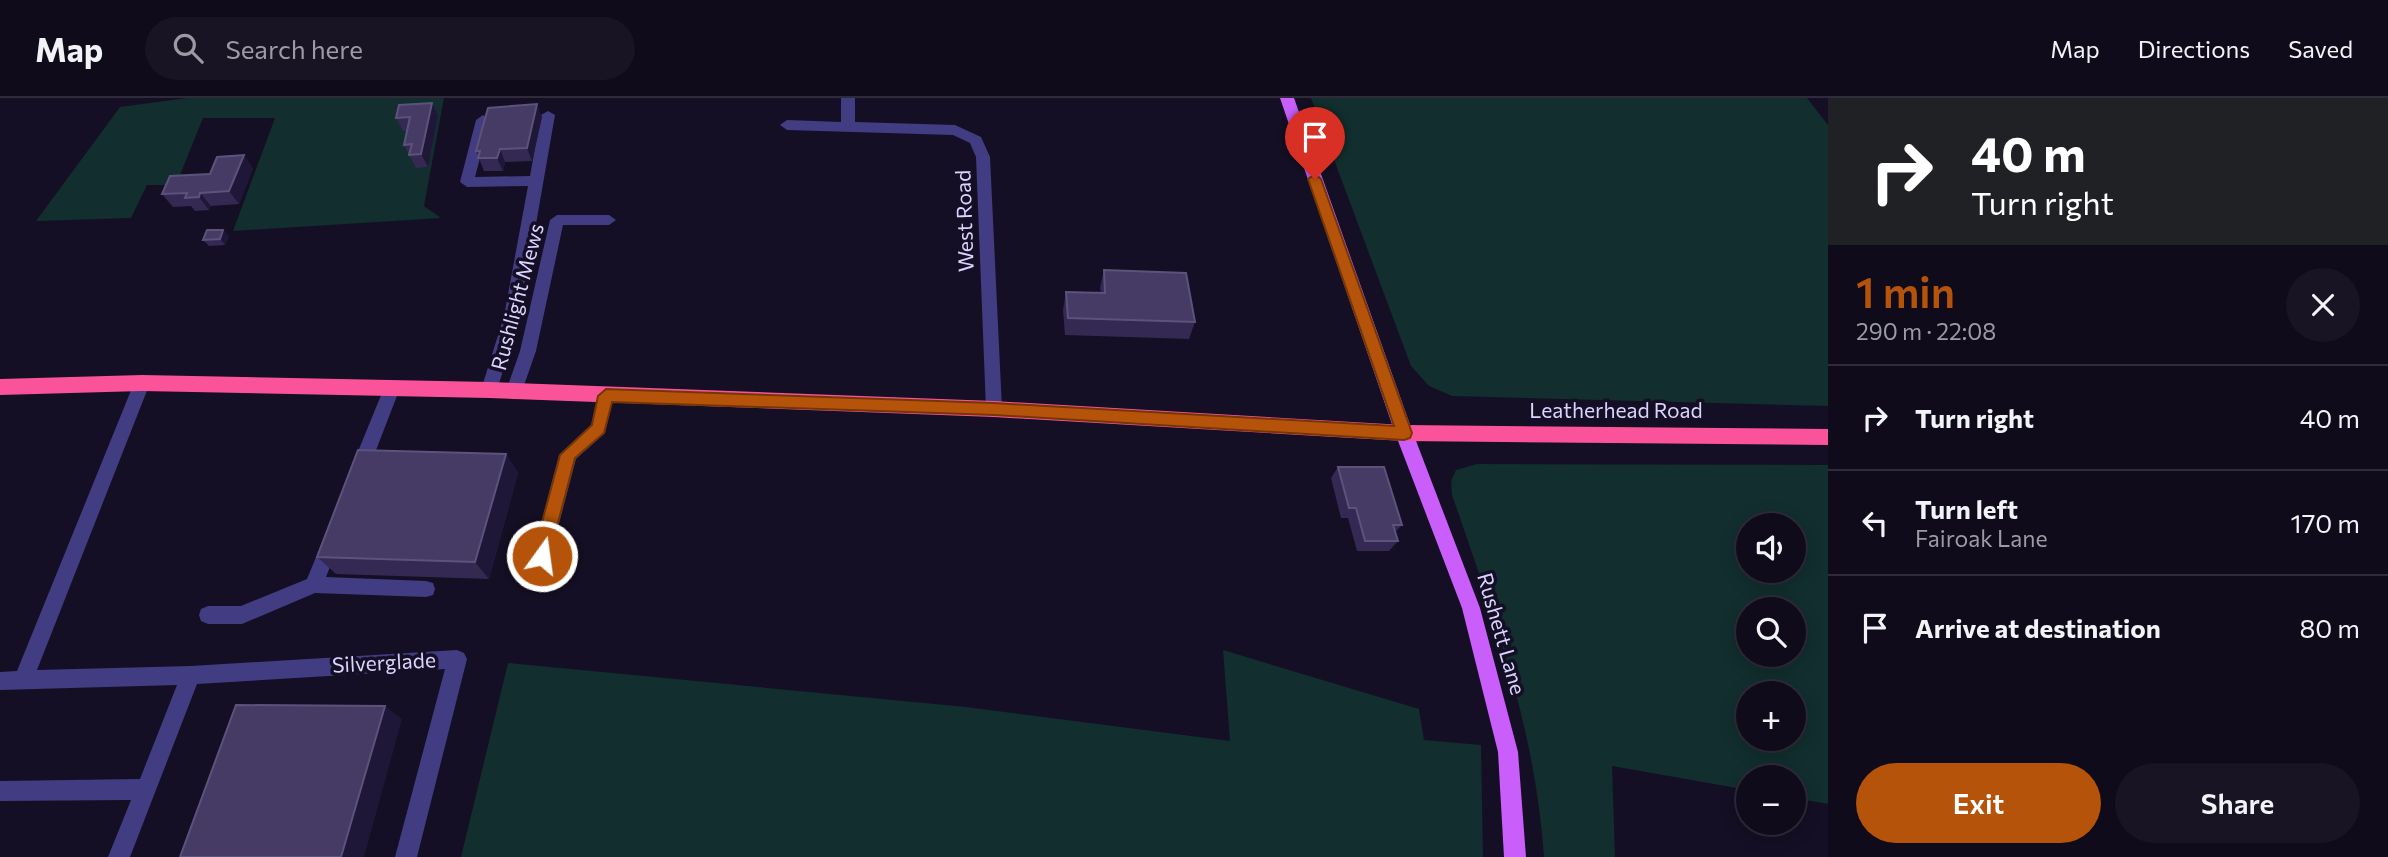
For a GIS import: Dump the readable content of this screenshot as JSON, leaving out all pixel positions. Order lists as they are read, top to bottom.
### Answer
{
  "streets": {
    "highway": ["Leatherhead Road"],
    "main road": ["Rushett Lane"],
    "street": ["West Road", "Rushlight Mews", "Silverglade"]
  },
  "crossings": [
    ["West Road", "Leatherhead Road"],
    ["Rushlight Mews", "Leatherhead Road"],
    ["Leatherhead Road", "Rushett Lane"]
  ],
  "page": {
    "header": "Map",
    "search": "Search here",
    "nav": ["Map", "Directions", "Saved"],
    "turn": ["40 m", "Turn right"],
    "heading": ["1 min", "290 m · 22:08"],
    "list": [
      {
        "name": "Turn right",
        "value": "40 m"
      },
      {
        "name": "Turn left",
        "note": "Fairoak Lane",
        "value": "170 m"
      },
      {
        "name": "Arrive at destination",
        "value": "80 m"
      }
    ],
    "map_buttons": ["+", "−"],
    "buttons": ["Exit", "Share"]
  }
}
